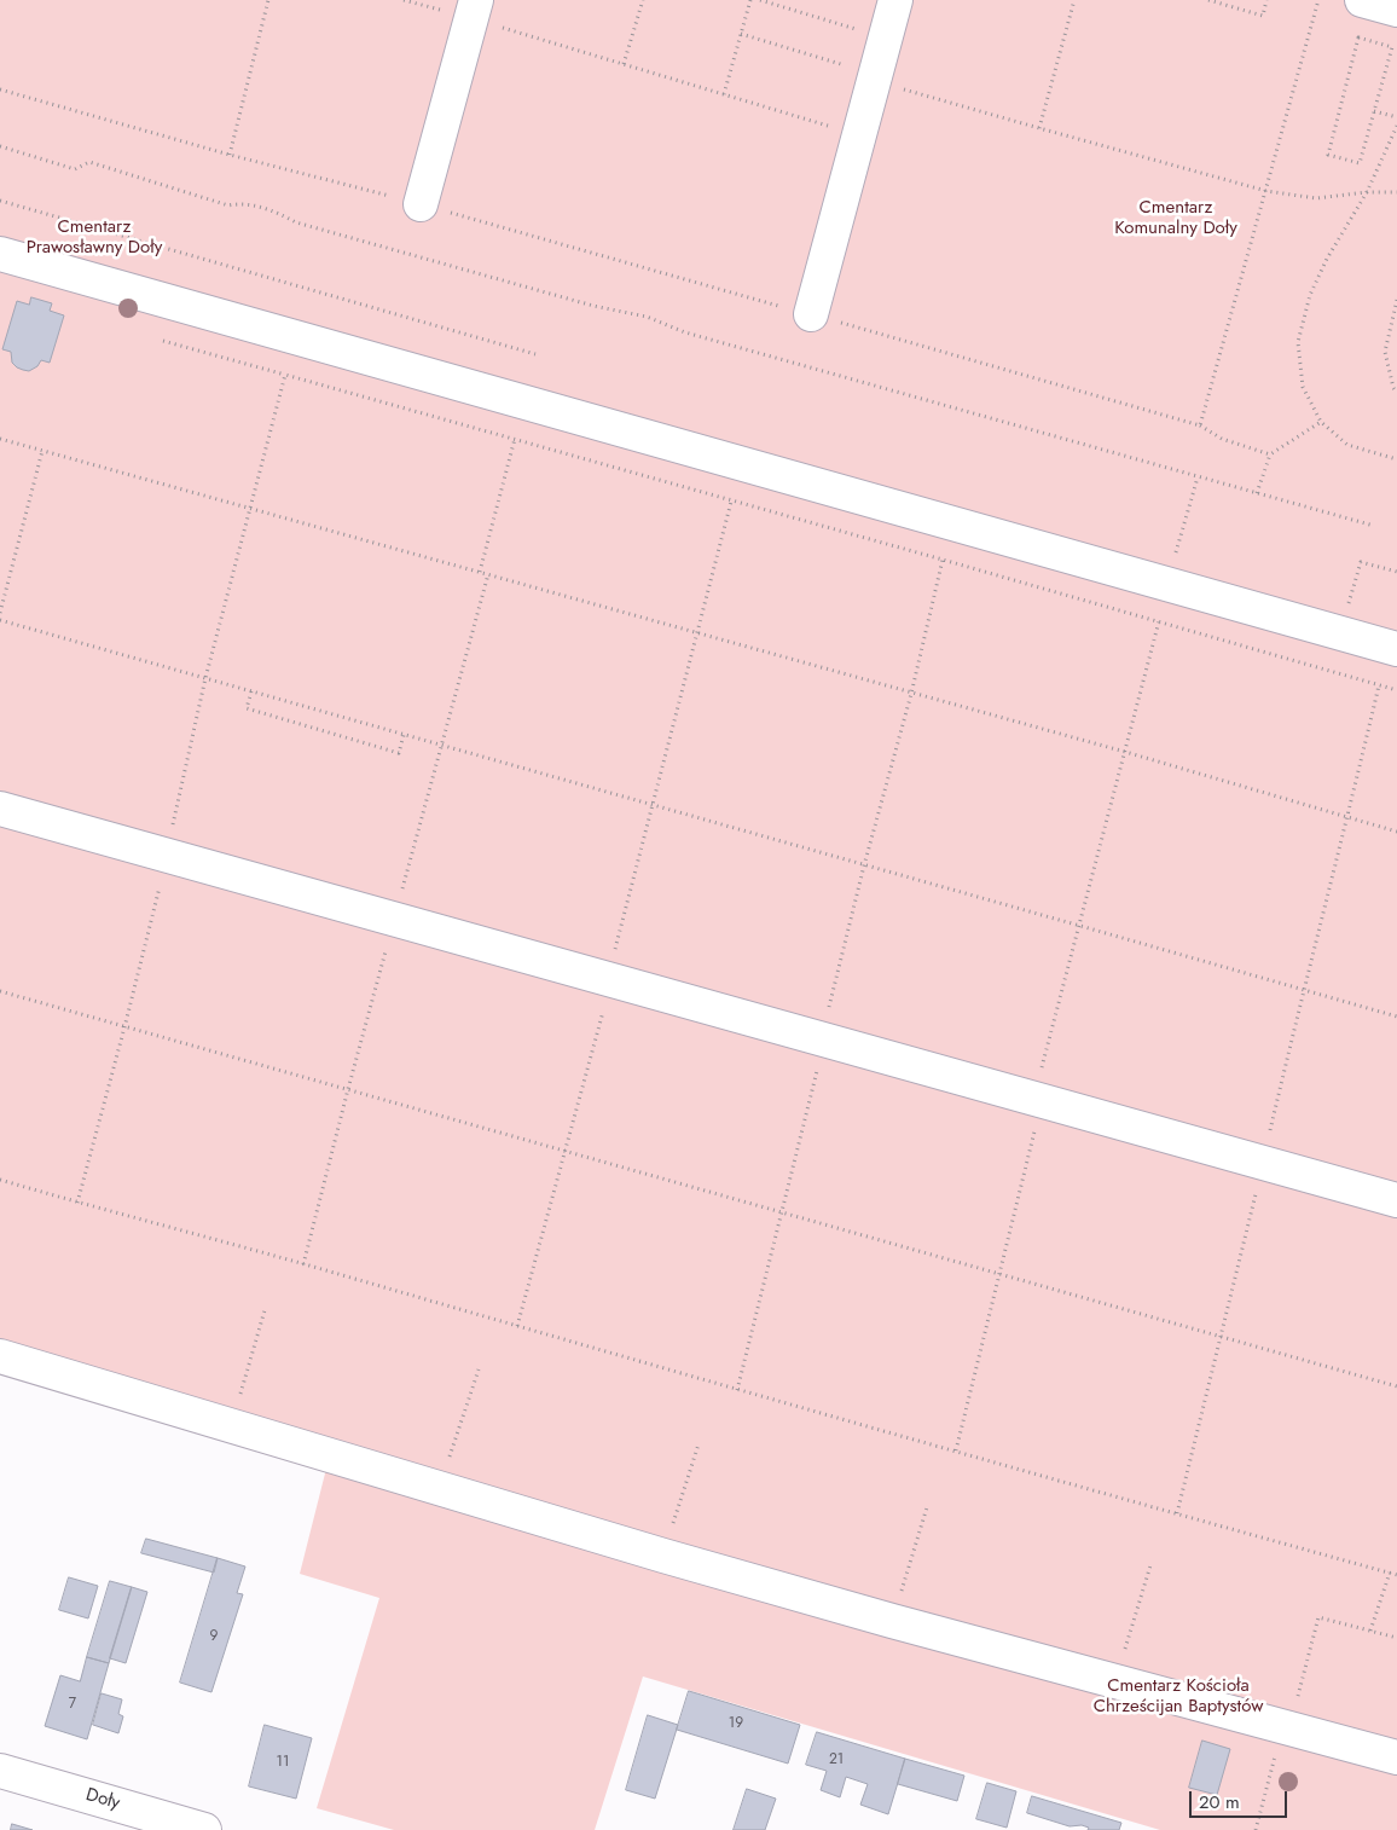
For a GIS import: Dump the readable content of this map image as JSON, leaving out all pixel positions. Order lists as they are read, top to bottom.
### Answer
{
  "streets": {
    "street": ["Doły"]
  },
  "parks": ["Cmentarz Komunalny Doły", "Cmentarz Prawosławny Doły", "Cmentarz Kościoła Chrześcijan Baptystów"],
  "house_numbers": [
    "9",
    "7",
    "19",
    "21",
    "11"
  ],
  "scale_bar": "20 m"
}
